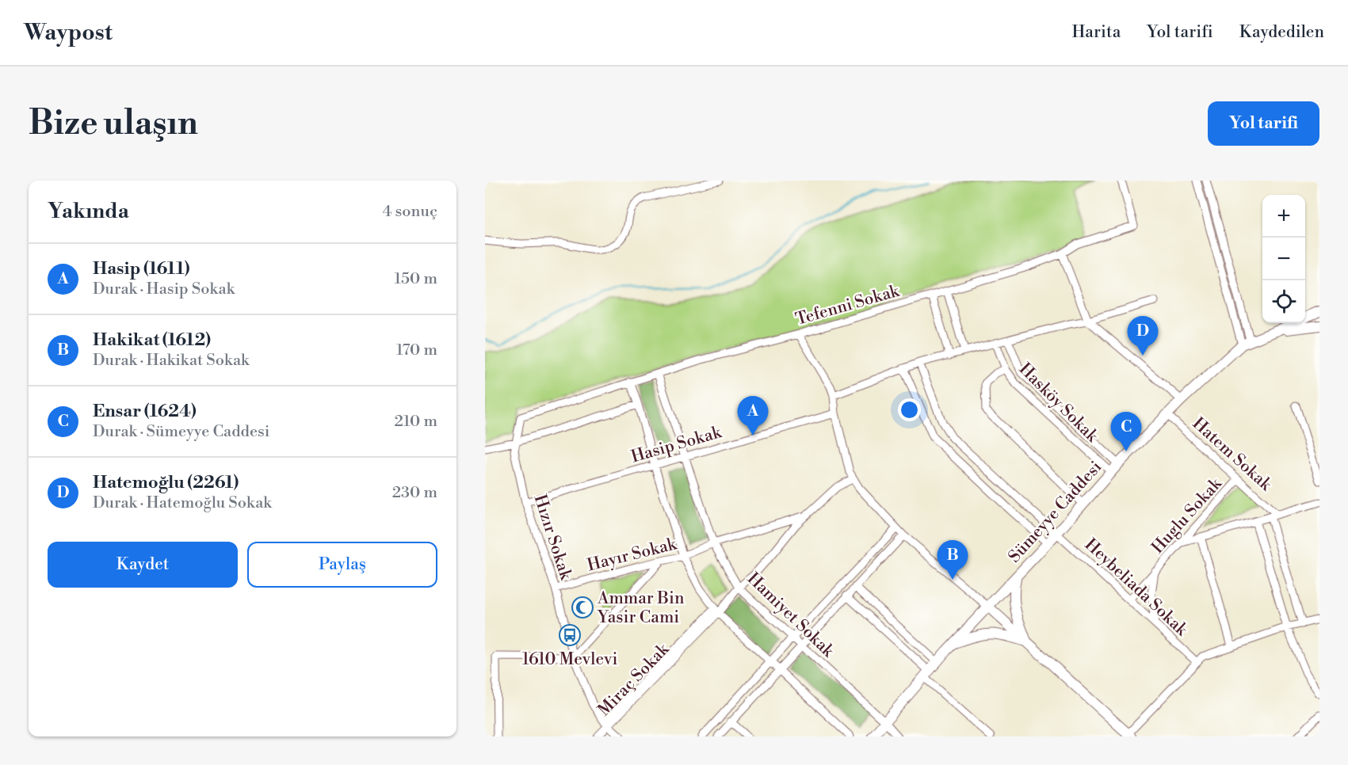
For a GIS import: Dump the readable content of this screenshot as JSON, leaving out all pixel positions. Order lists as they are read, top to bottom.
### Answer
{
  "streets": {
    "street": [
      "Tefenni Sokak",
      "Hasköy Sokak",
      "Hasip Sokak",
      "Hatem Sokak",
      "Sümeyye Caddesi",
      "Huglu Sokak",
      "Hızır Sokak",
      "Hayır Sokak",
      "Heybeliada Sokak",
      "Hamiyet Sokak",
      "Miraç Sokak"
    ]
  },
  "crossings": [
    ["Tefenni Sokak", "Hızır Sokak"],
    ["Tefenni Sokak", "Hamiyet Sokak"],
    ["Hasköy Sokak", "Sümeyye Caddesi"],
    ["Hasip Sokak", "Hızır Sokak"],
    ["Hasip Sokak", "Hamiyet Sokak"],
    ["Hatem Sokak", "Sümeyye Caddesi"],
    ["Hatem Sokak", "Huglu Sokak"],
    ["Sümeyye Caddesi", "Heybeliada Sokak"],
    ["Sümeyye Caddesi", "Hamiyet Sokak"],
    ["Huglu Sokak", "Heybeliada Sokak"],
    ["Hızır Sokak", "Hayır Sokak"],
    ["Hızır Sokak", "Miraç Sokak"],
    ["Hayır Sokak", "Hamiyet Sokak"],
    ["Hayır Sokak", "Miraç Sokak"],
    ["Hamiyet Sokak", "Miraç Sokak"]
  ],
  "places": {
    "mosque": ["Ammar Bin Yasir Cami"],
    "bus stop": ["1610 Mevlevi"]
  },
  "page": {
    "header": "Waypost",
    "nav": ["Harita", "Yol tarifi", "Kaydedilen"],
    "buttons": [
      "Yol tarifi",
      ["Kaydet", "Paylaş"]
    ],
    "title": "Bize ulaşın",
    "heading": ["Yakında", "4 sonuç"],
    "map_buttons": ["+", "−"],
    "list": [
      {
        "mark": "A",
        "name": "Hasip (1611)",
        "note": "Durak · Hasip Sokak",
        "value": "150 m"
      },
      {
        "mark": "B",
        "name": "Hakikat (1612)",
        "note": "Durak · Hakikat Sokak",
        "value": "170 m"
      },
      {
        "mark": "C",
        "name": "Ensar (1624)",
        "note": "Durak · Sümeyye Caddesi",
        "value": "210 m"
      },
      {
        "mark": "D",
        "name": "Hatemoğlu (2261)",
        "note": "Durak · Hatemoğlu Sokak",
        "value": "230 m"
      }
    ],
    "pins": [
      "D",
      "A",
      "C",
      "B"
    ]
  }
}
